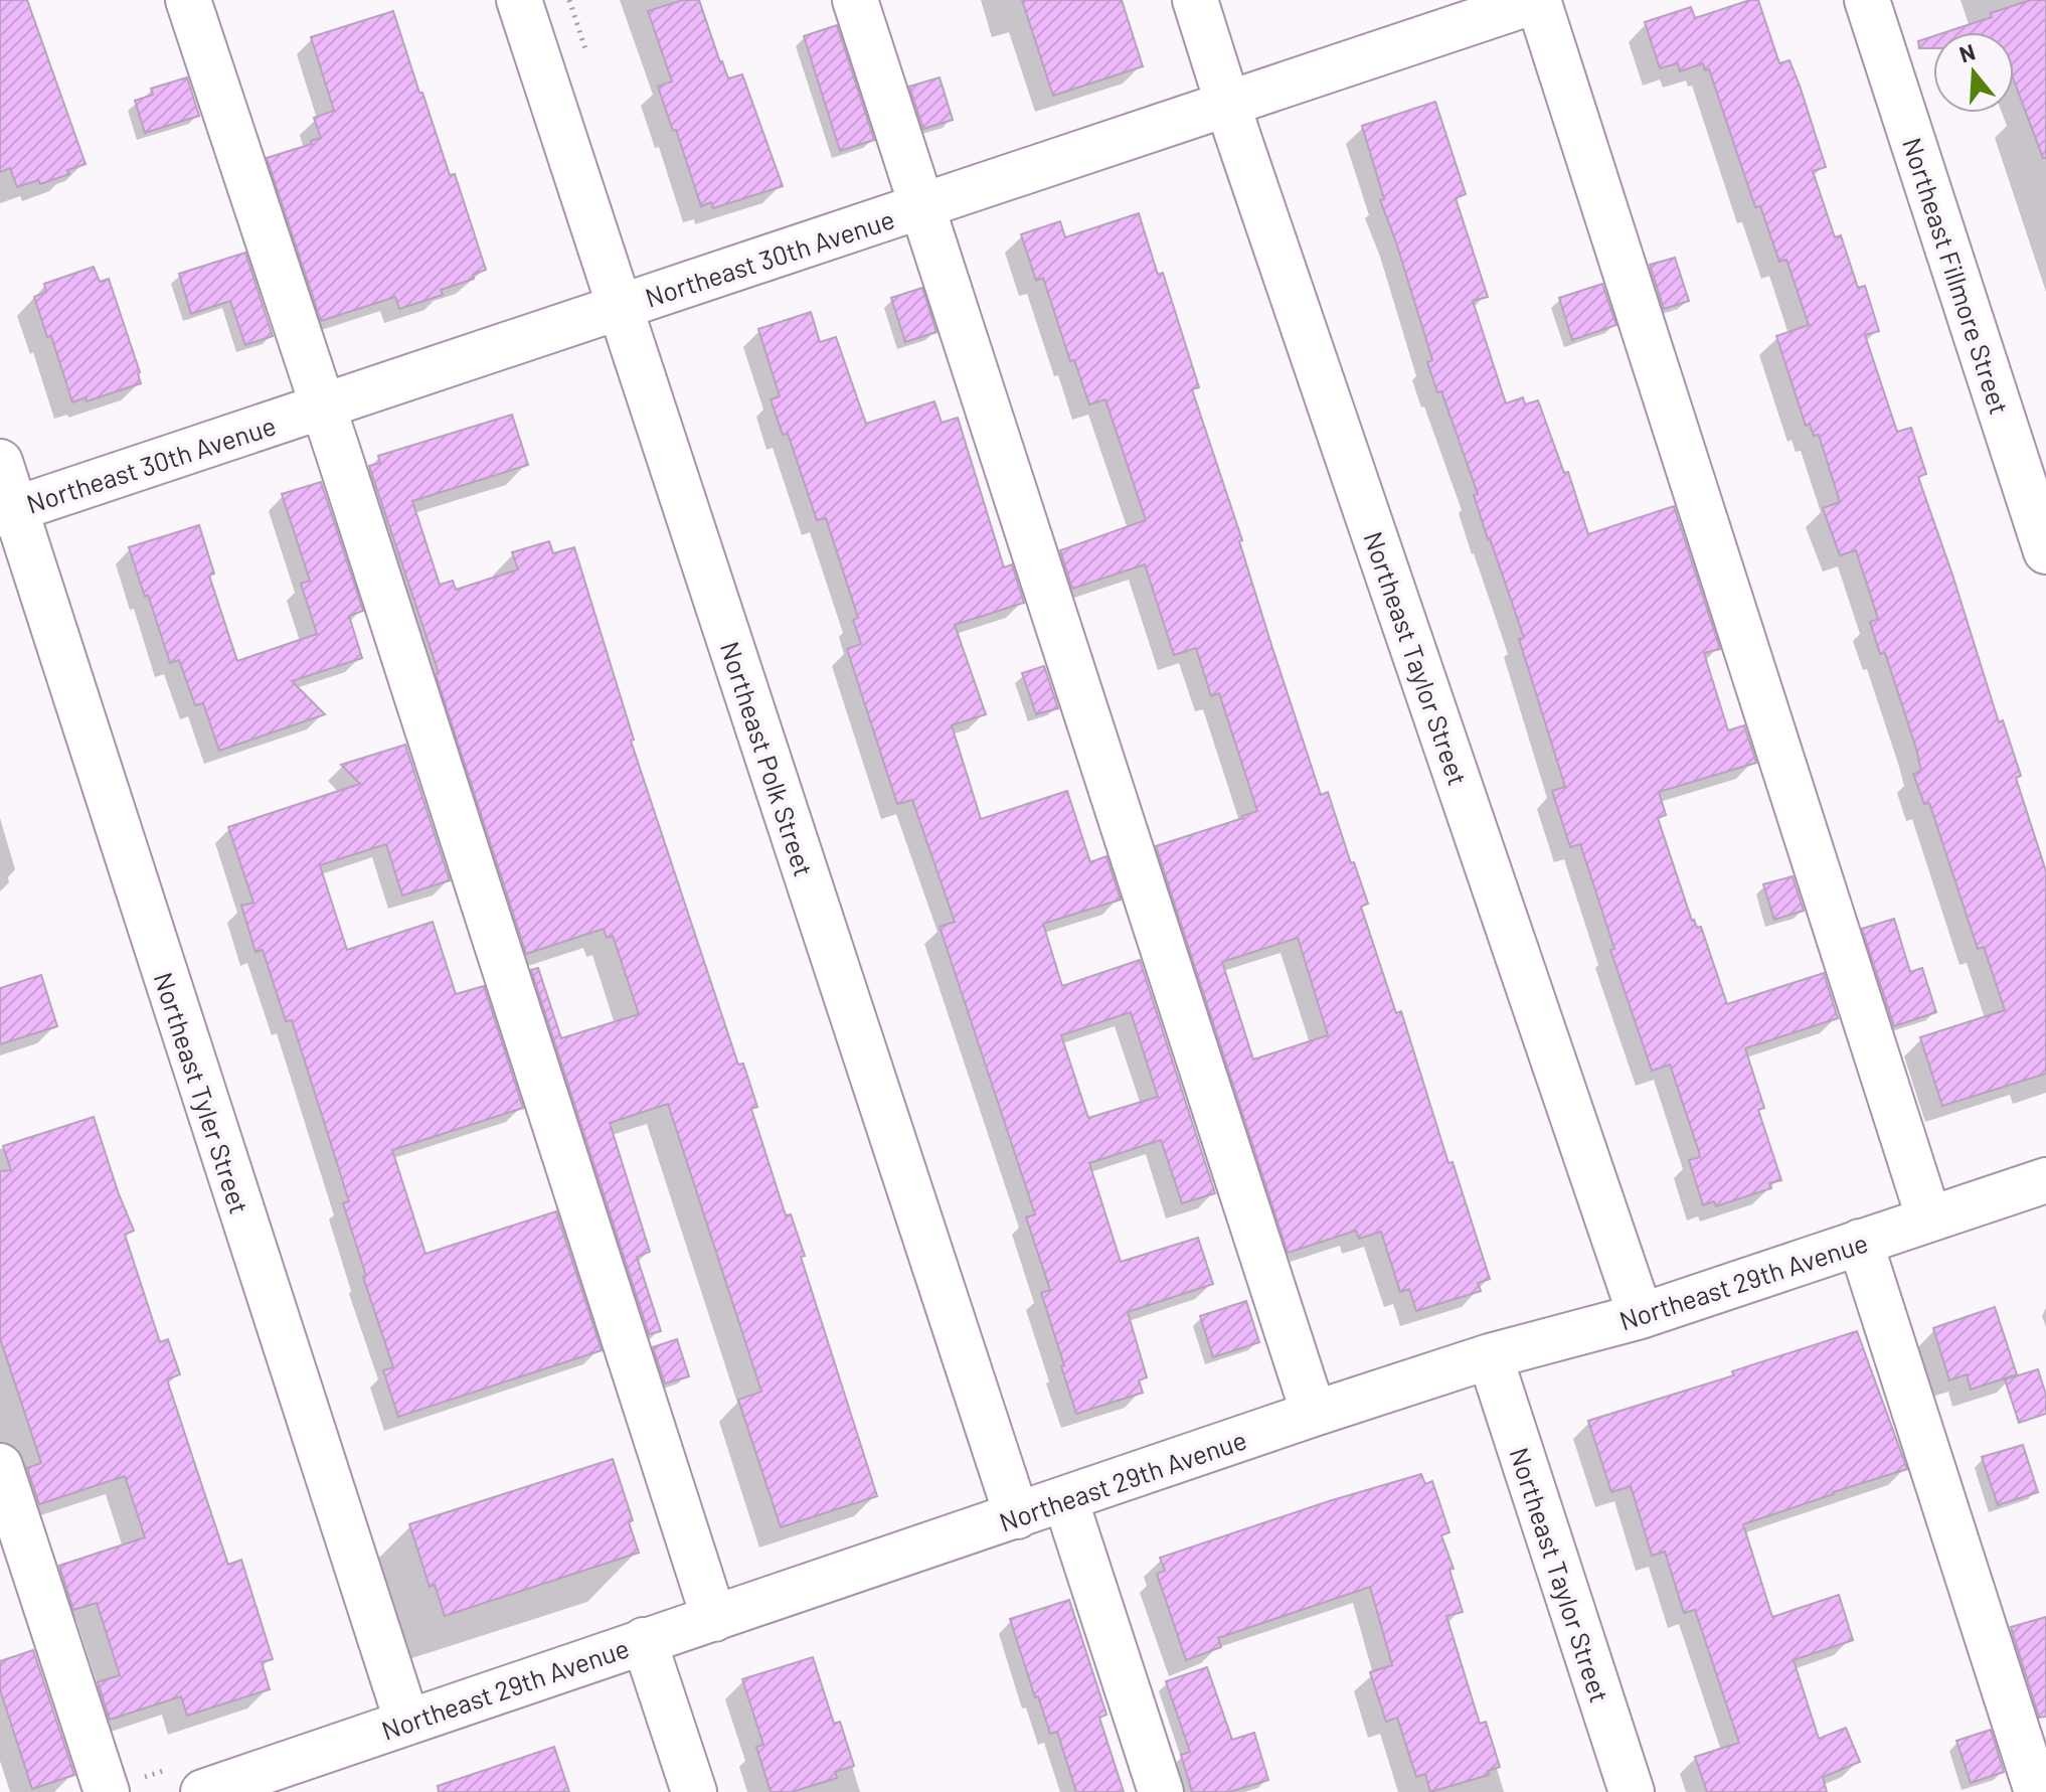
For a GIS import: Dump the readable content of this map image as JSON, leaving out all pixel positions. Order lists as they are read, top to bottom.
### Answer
{
  "streets": {
    "street": [
      "Northeast 30th Avenue",
      "Northeast Fillmore Street",
      "Northeast Taylor Street",
      "Northeast Polk Street",
      "Northeast Tyler Street",
      "Northeast 29th Avenue"
    ]
  },
  "crossings": [
    ["Northeast 30th Avenue", "Northeast Taylor Street"],
    ["Northeast 30th Avenue", "Northeast Polk Street"],
    ["Northeast 30th Avenue", "Northeast Tyler Street"],
    ["Northeast Taylor Street", "Northeast 29th Avenue"],
    ["Northeast Polk Street", "Northeast 29th Avenue"],
    ["Northeast Tyler Street", "Northeast 29th Avenue"]
  ],
  "north": "top"
}
